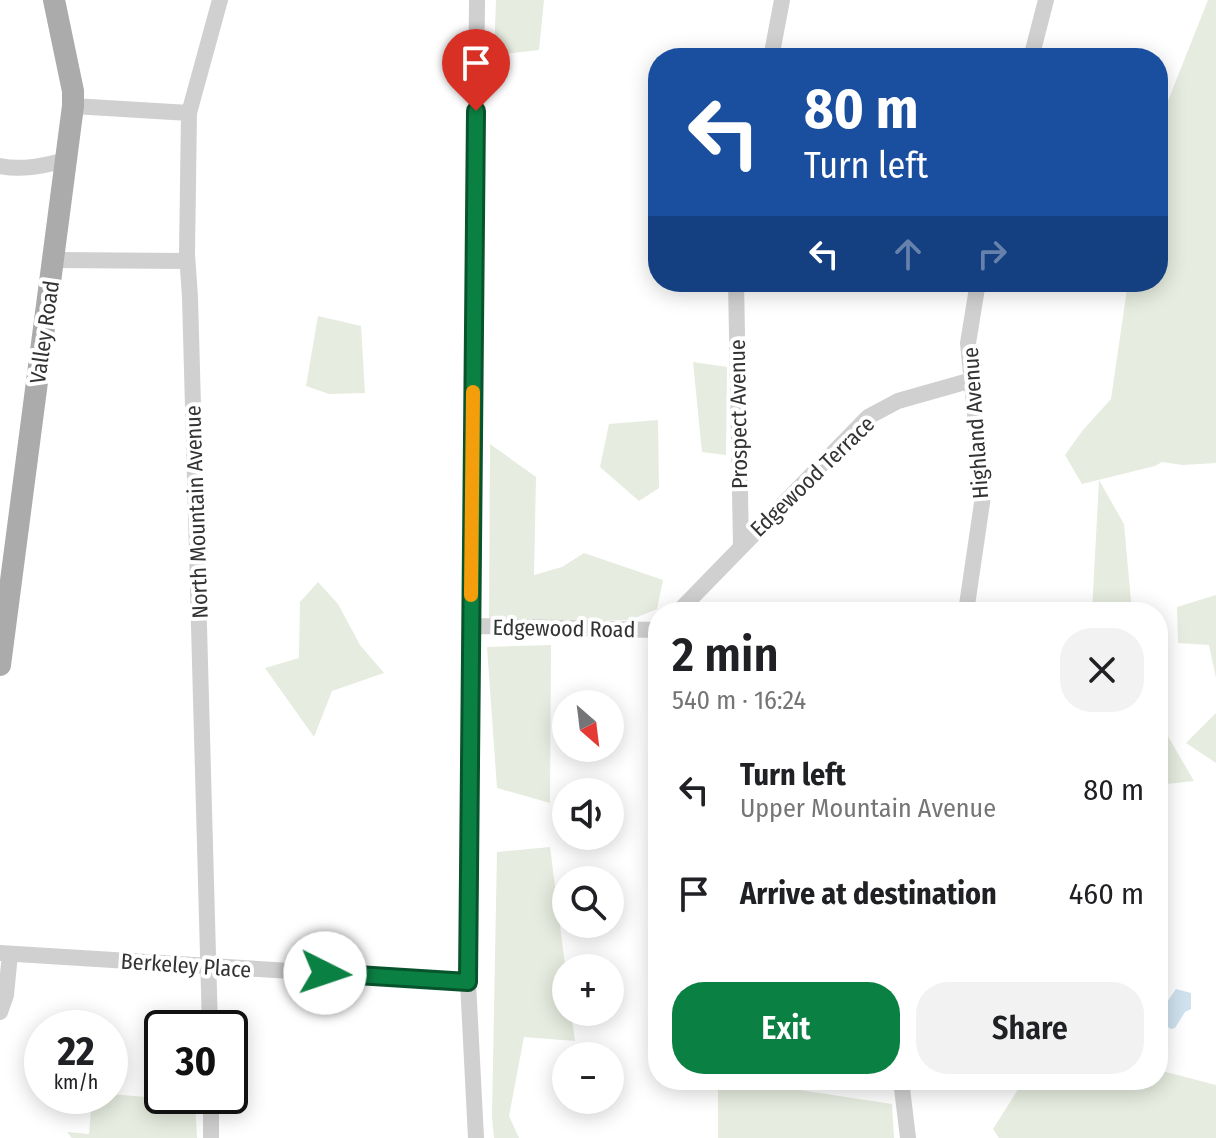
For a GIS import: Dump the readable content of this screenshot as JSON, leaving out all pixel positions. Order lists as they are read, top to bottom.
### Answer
{
  "streets": {
    "main road": ["Valley Road"],
    "street": [
      "Prospect Avenue",
      "Highland Avenue",
      "Edgewood Terrace",
      "North Mountain Avenue",
      "Edgewood Road",
      "Berkeley Place"
    ]
  },
  "crossings": [
    ["Prospect Avenue", "Edgewood Terrace"],
    ["Highland Avenue", "Edgewood Terrace"],
    ["North Mountain Avenue", "Berkeley Place"]
  ],
  "north": "bottom right",
  "page": {
    "turn": ["80 m", "Turn left"],
    "heading": ["2 min", "540 m · 16:24"],
    "map_buttons": ["+", "−"],
    "list": [
      {
        "name": "Turn left",
        "note": "Upper Mountain Avenue",
        "value": "80 m"
      },
      {
        "name": "Arrive at destination",
        "value": "460 m"
      }
    ],
    "buttons": ["Exit", "Share"],
    "speed": "22 km/h",
    "limit": "30"
  }
}
